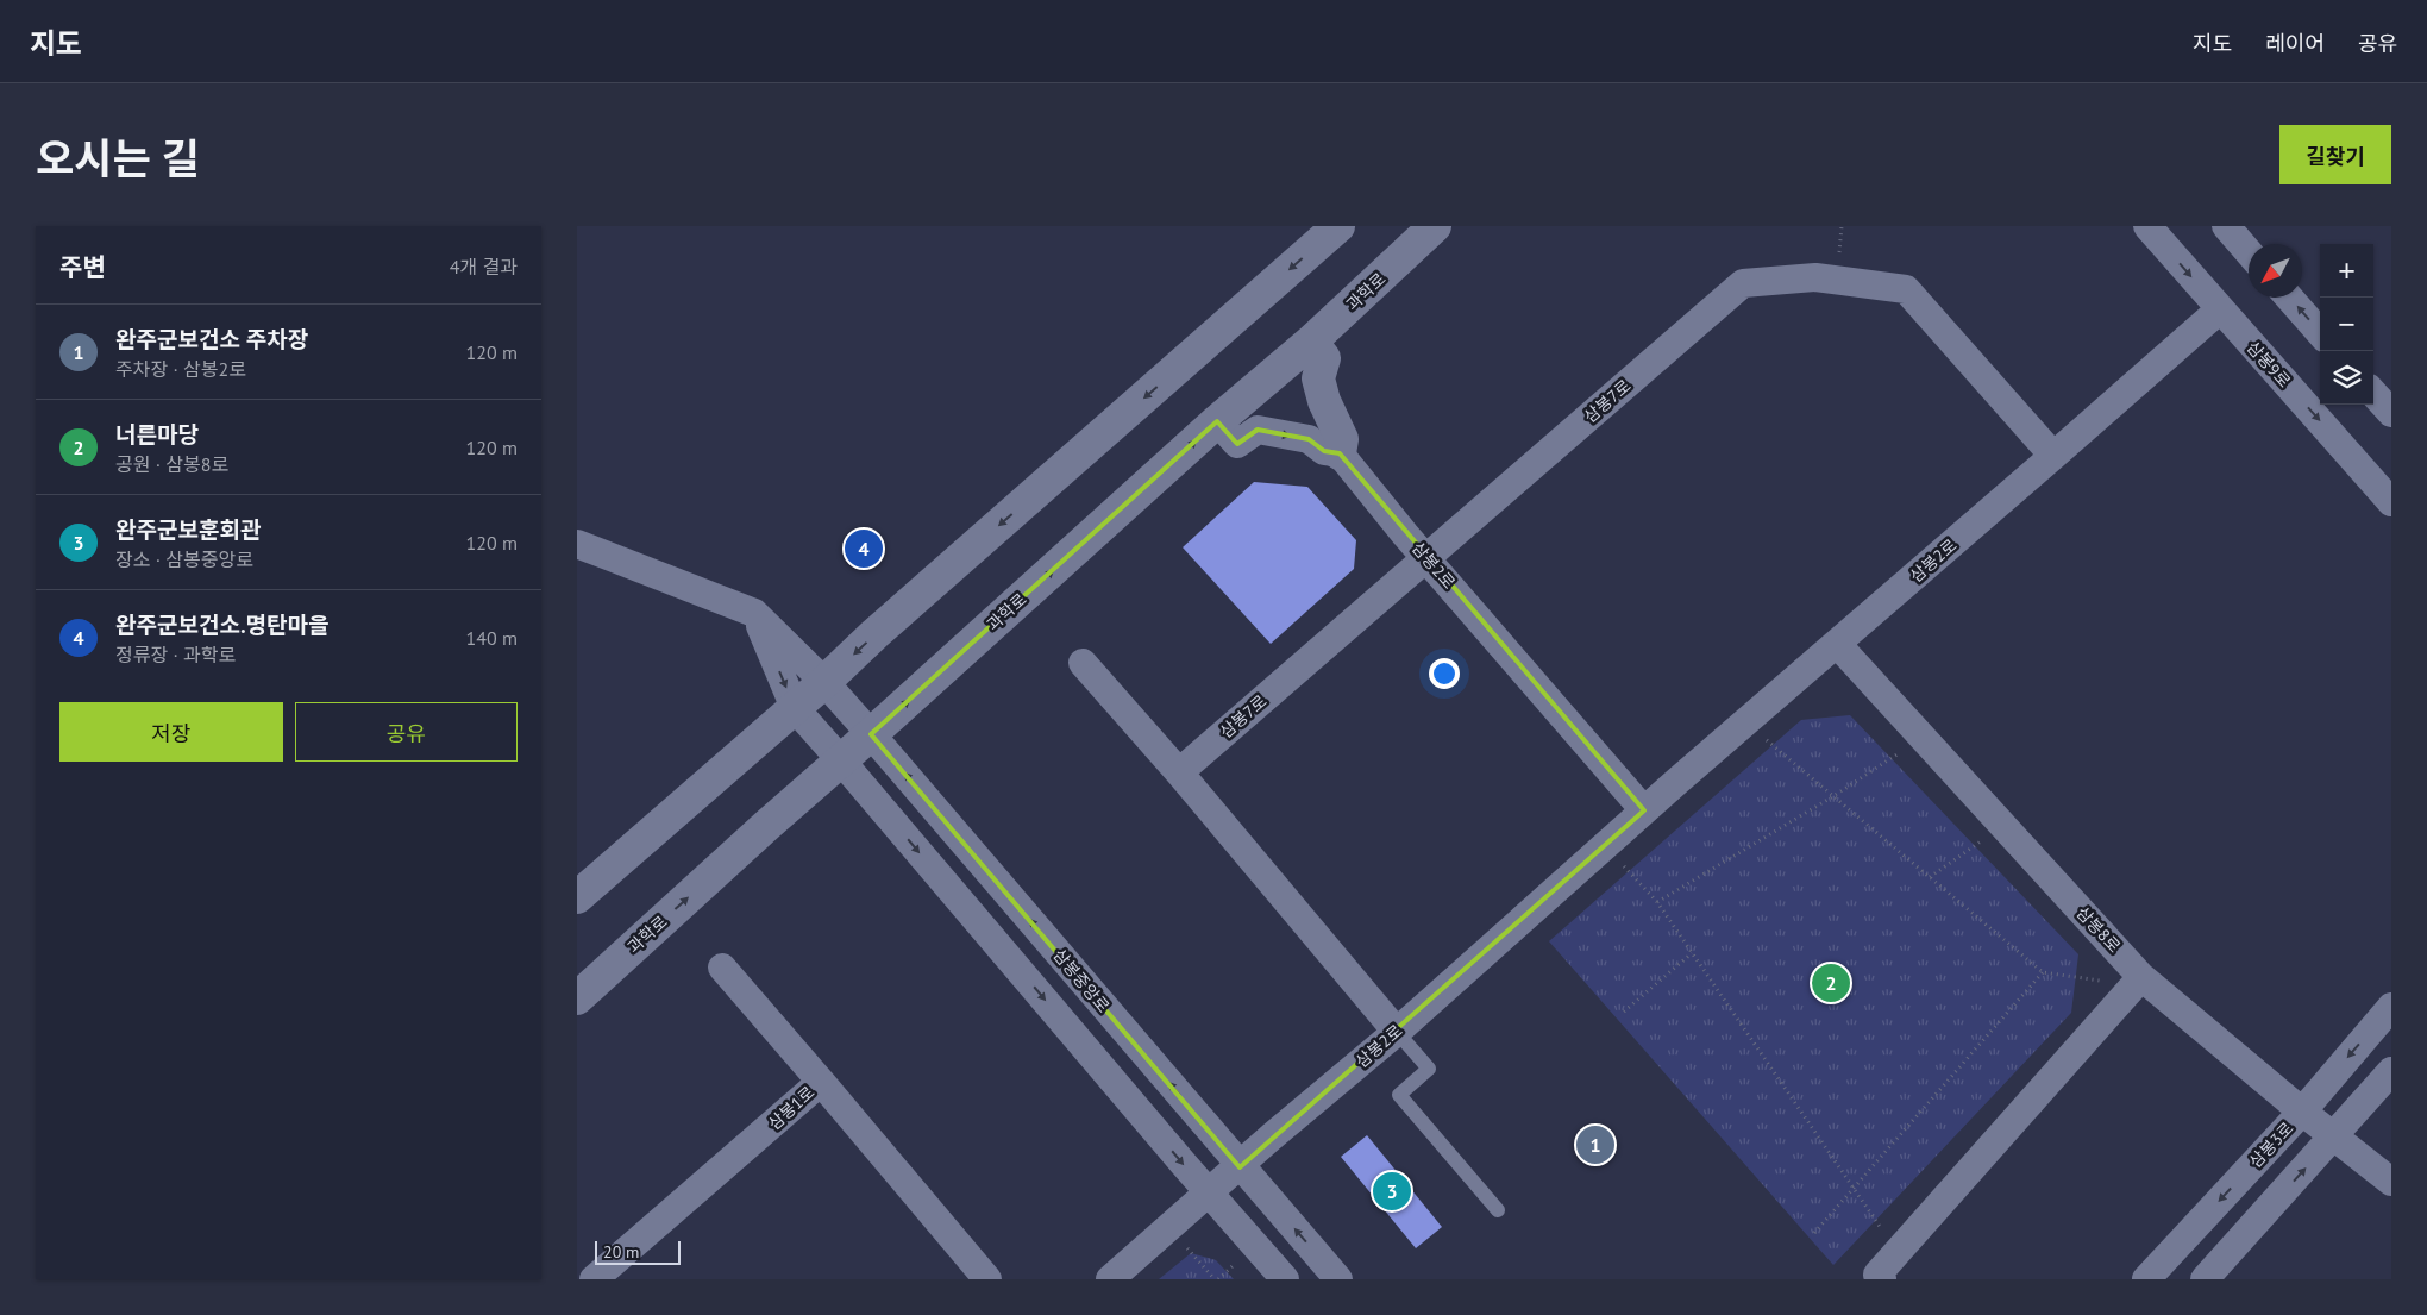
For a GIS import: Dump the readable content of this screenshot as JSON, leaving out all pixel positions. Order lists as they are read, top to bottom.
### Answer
{
  "streets": {
    "street": [
      "과학로",
      "삼봉9로",
      "삼봉7로",
      "삼봉2로",
      "삼봉8로",
      "삼봉중앙로",
      "삼봉1로",
      "삼봉3로"
    ]
  },
  "crossings": [
    ["과학로", "삼봉2로"],
    ["과학로", "삼봉중앙로"],
    ["삼봉9로", "삼봉2로"],
    ["삼봉7로", "삼봉2로"],
    ["삼봉2로", "삼봉8로"],
    ["삼봉2로", "삼봉중앙로"],
    ["삼봉8로", "삼봉3로"]
  ],
  "one_way": ["삼봉9로"],
  "scale_bar": "20 m",
  "north": "bottom left",
  "page": {
    "header": "지도",
    "nav": ["지도", "레이어", "공유"],
    "title": "오시는 길",
    "buttons": [
      "길찾기",
      ["저장", "공유"]
    ],
    "heading": ["주변", "4개 결과"],
    "map_buttons": ["+", "−"],
    "list": [
      {
        "mark": "1",
        "name": "완주군보건소 주차장",
        "note": "주차장 · 삼봉2로",
        "value": "120 m"
      },
      {
        "mark": "2",
        "name": "너른마당",
        "note": "공원 · 삼봉8로",
        "value": "120 m"
      },
      {
        "mark": "3",
        "name": "완주군보훈회관",
        "note": "장소 · 삼봉중앙로",
        "value": "120 m"
      },
      {
        "mark": "4",
        "name": "완주군보건소.명탄마을",
        "note": "정류장 · 과학로",
        "value": "140 m"
      }
    ],
    "pins": [
      "4",
      "2",
      "1",
      "3"
    ],
    "scale": "20 m"
  }
}
